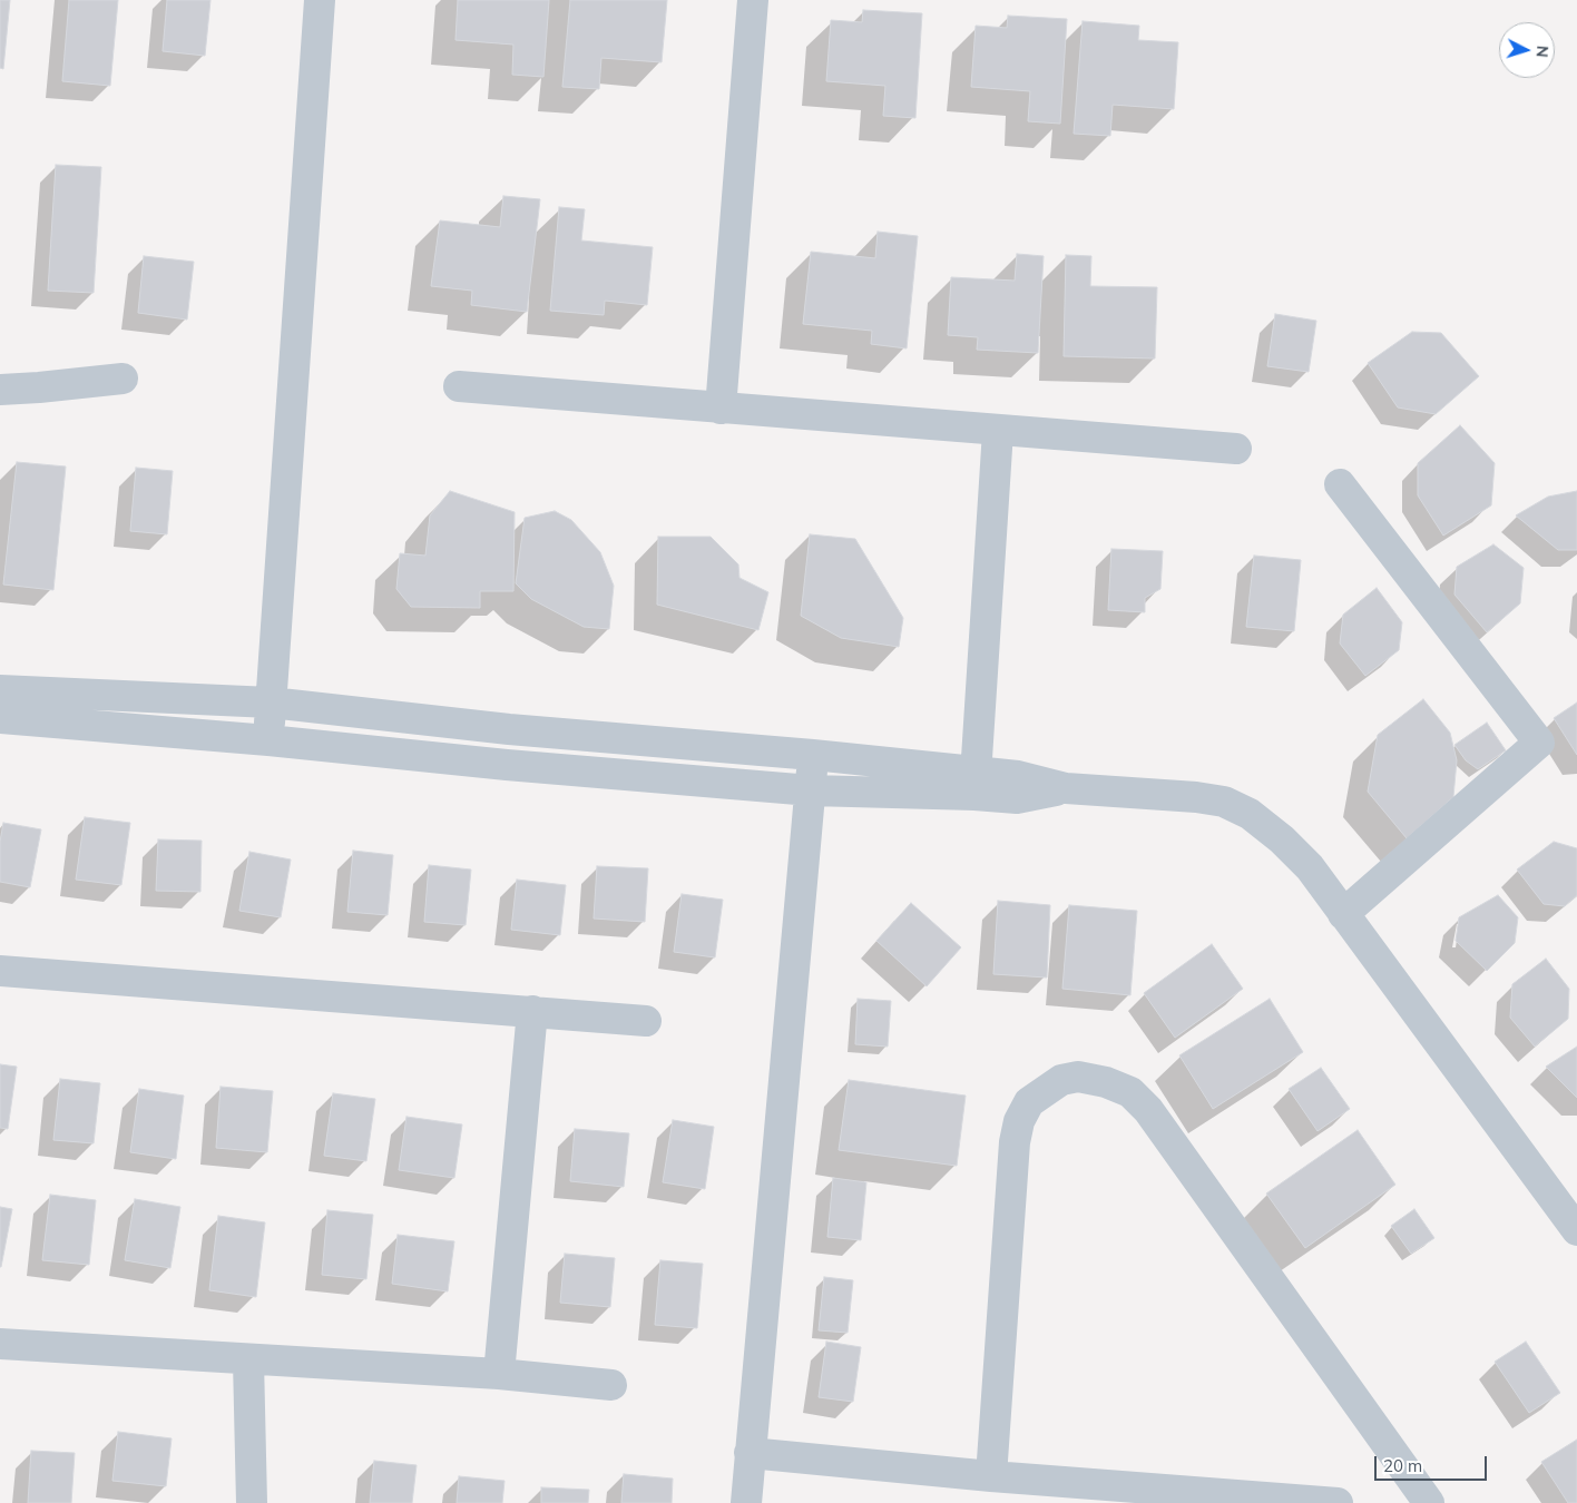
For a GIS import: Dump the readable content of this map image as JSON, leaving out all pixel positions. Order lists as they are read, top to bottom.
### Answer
{
  "scale_bar": "20 m",
  "north": "right"
}
